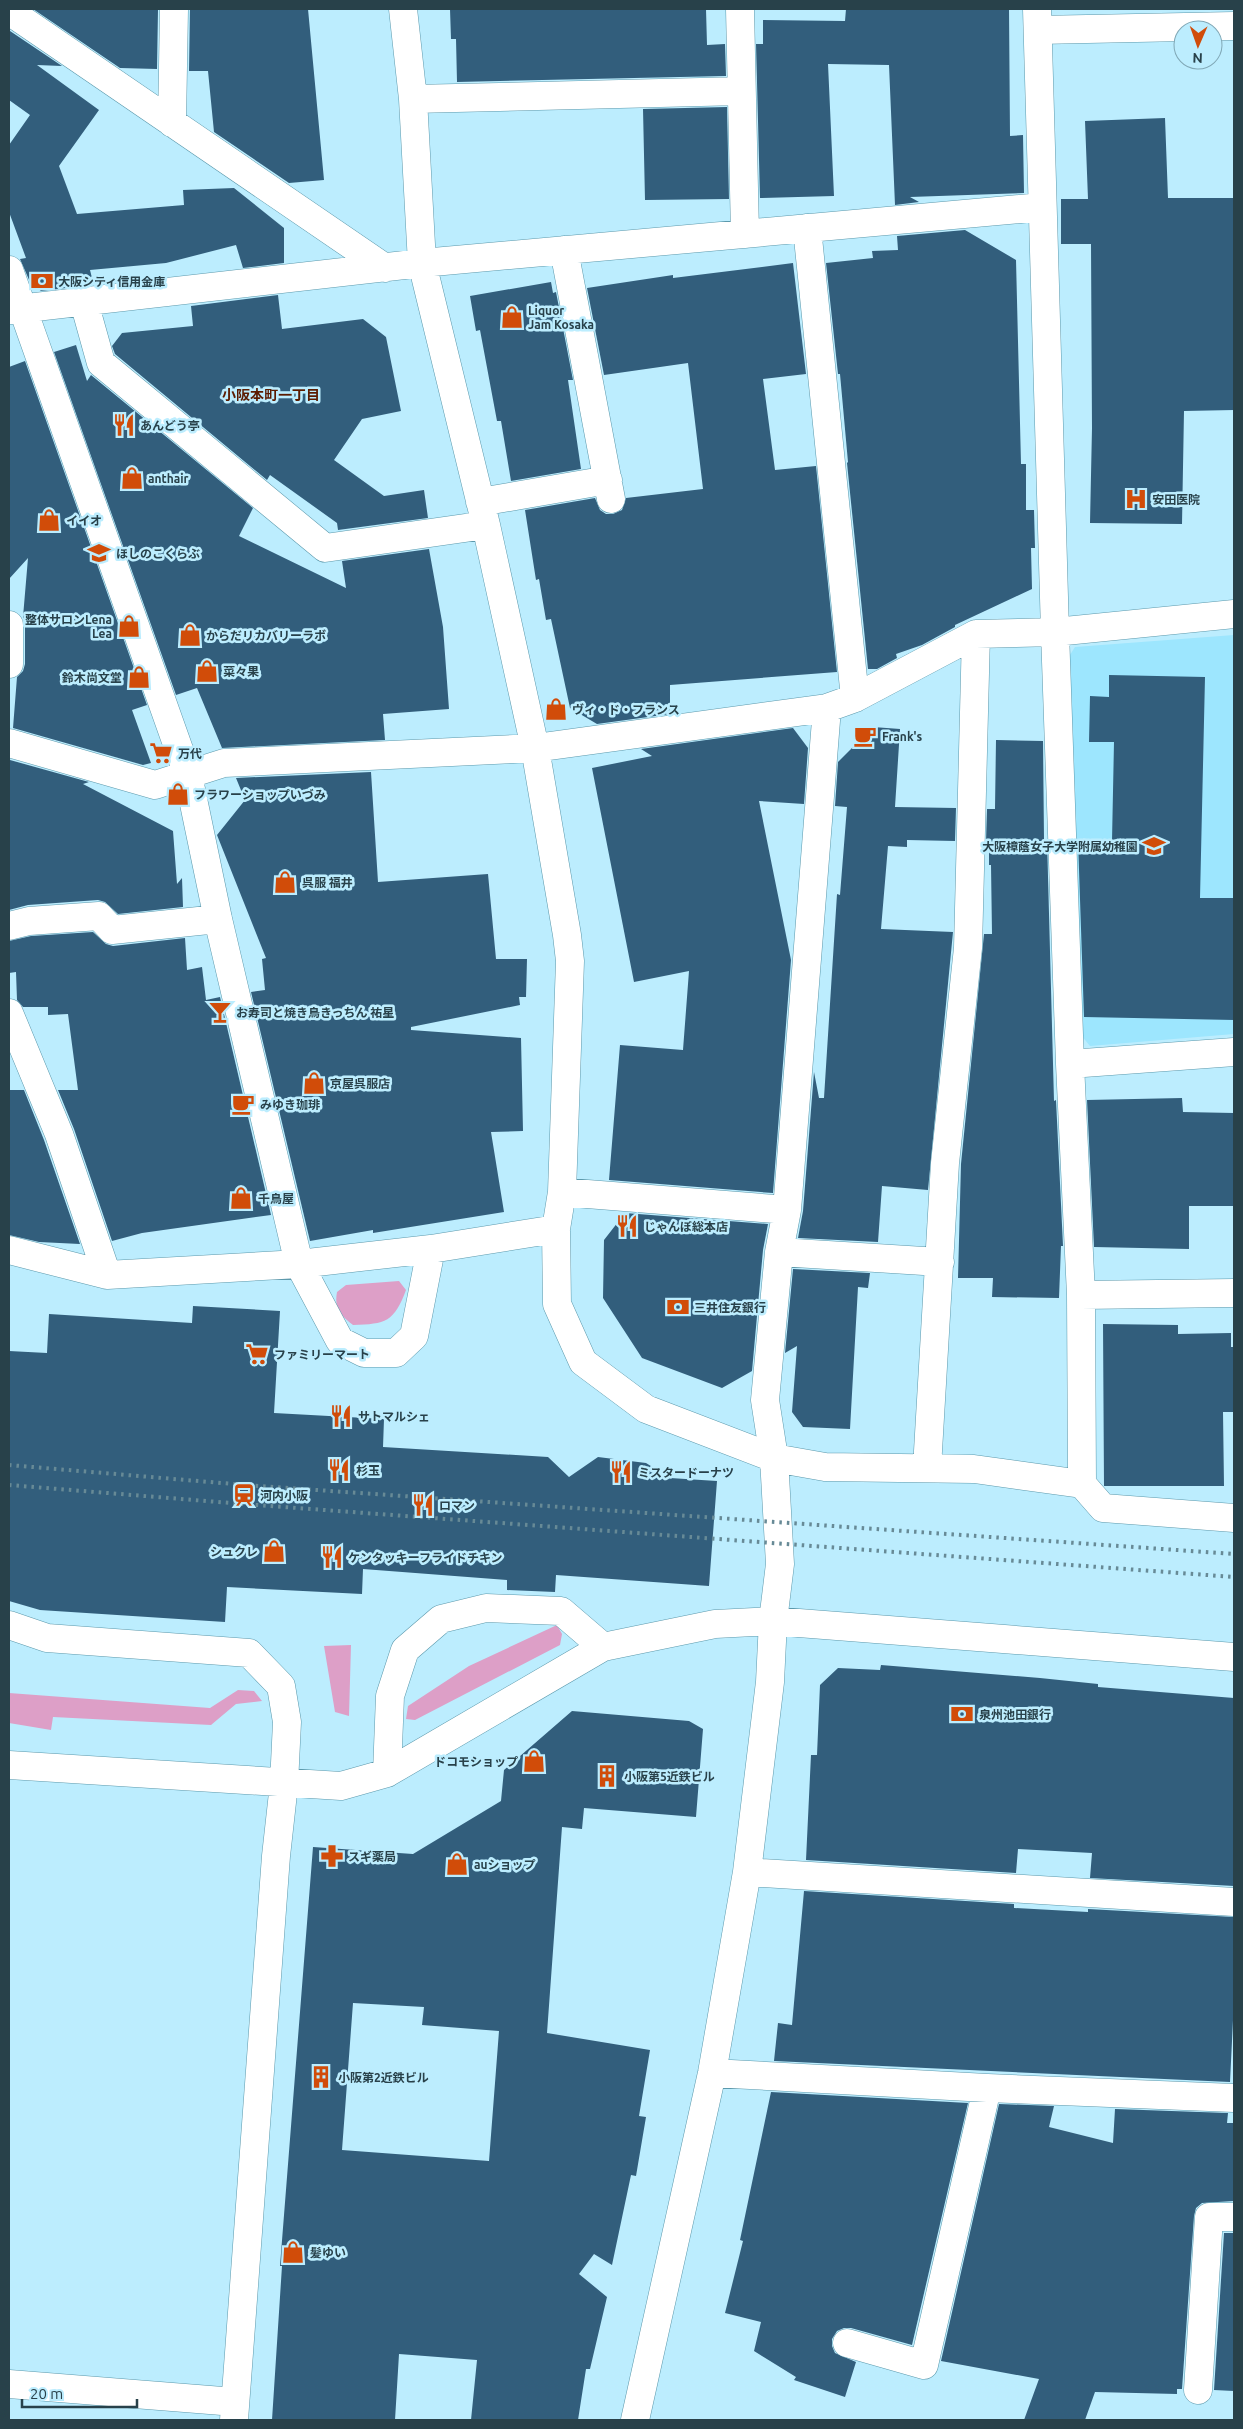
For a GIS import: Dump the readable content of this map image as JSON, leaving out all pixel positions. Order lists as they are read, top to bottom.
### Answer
{
  "districts": ["小阪本町一丁目"],
  "places": {
    "bank": ["大阪シティ信用金庫", "三井住友銀行", "泉州池田銀行"],
    "shop": [
      "Liquor Jam Kosaka",
      "anthair",
      "イイオ",
      "整体サロンLena Lea",
      "からだリカバリーラボ",
      "菜々果",
      "鈴木尚文堂",
      "ヴィ・ド・フランス",
      "フラワーショップいづみ",
      "呉服 福井",
      "京屋呉服店",
      "千鳥屋",
      "シュクレ",
      "ドコモショップ",
      "auショップ",
      "髪ゆい"
    ],
    "restaurant": [
      "あんどう亭",
      "じゃんぼ総本店",
      "サトマルシェ",
      "杉玉",
      "ミスタードーナツ",
      "ロマン",
      "ケンタッキーフライドチキン"
    ],
    "hospital": ["安田医院"],
    "school or university": ["ほしのこくらぶ", "大阪樟蔭女子大学附属幼稚園"],
    "cafe": ["Frank's", "みゆき珈琲"],
    "supermarket": ["万代", "ファミリーマート"],
    "bar": ["お寿司と焼き鳥きっちん 祐星"],
    "station": ["河内小阪"],
    "building": ["小阪第5近鉄ビル", "小阪第2近鉄ビル"],
    "pharmacy": ["スギ薬局"]
  },
  "scale_bar": "20 m",
  "north": "bottom"
}
